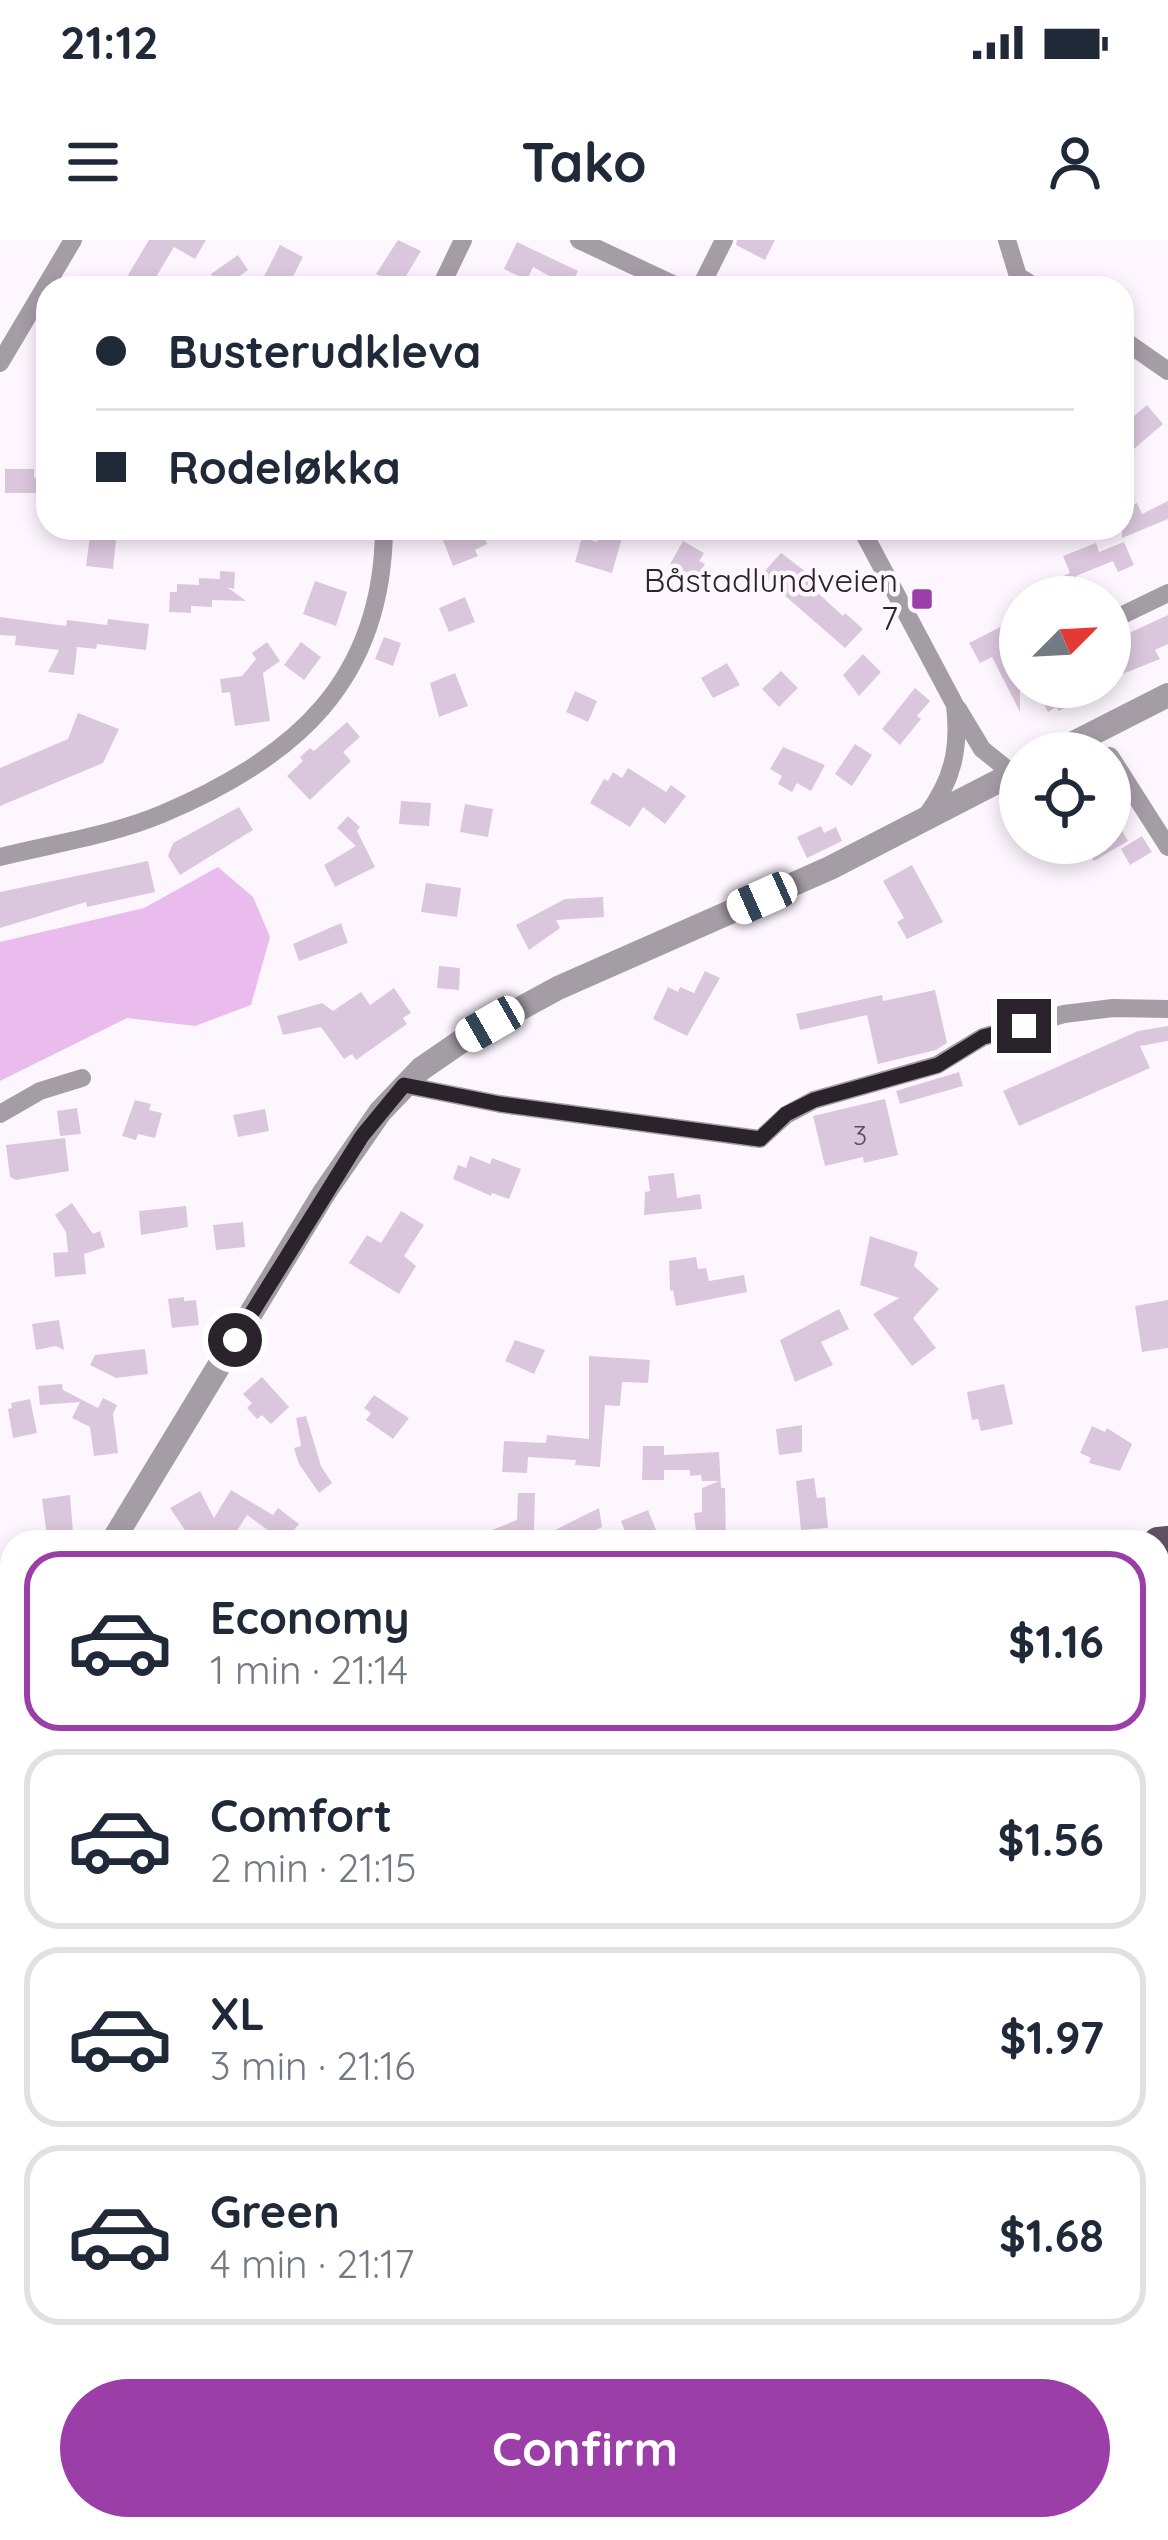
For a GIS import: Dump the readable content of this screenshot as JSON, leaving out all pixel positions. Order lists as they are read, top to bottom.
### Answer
{
  "places": {
    "transit": ["Båstadlundveien 7"]
  },
  "house_numbers": ["3"],
  "north": "top right",
  "page": {
    "status": "21:12",
    "header": "Tako",
    "banner": ["Busterudkleva", "Rodeløkka"],
    "list": [
      {
        "name": "Economy",
        "note": "1 min · 21:14",
        "value": "$1.16"
      },
      {
        "name": "Comfort",
        "note": "2 min · 21:15",
        "value": "$1.56"
      },
      {
        "name": "XL",
        "note": "3 min · 21:16",
        "value": "$1.97"
      },
      {
        "name": "Green",
        "note": "4 min · 21:17",
        "value": "$1.68"
      }
    ],
    "buttons": "Confirm"
  }
}
